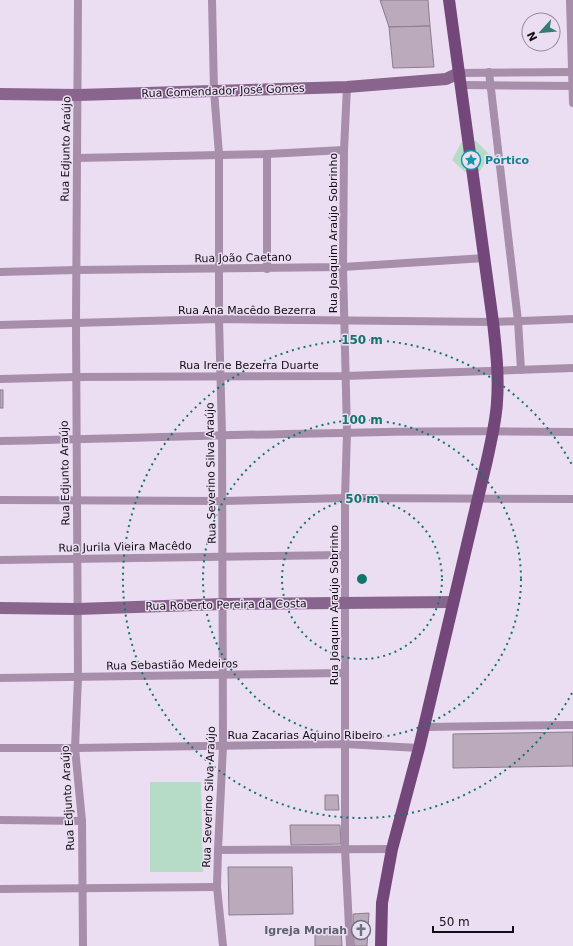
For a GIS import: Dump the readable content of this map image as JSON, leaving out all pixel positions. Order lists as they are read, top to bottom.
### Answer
{
  "streets": {
    "street": [
      "Rua Comendador José Gomes",
      "Rua Edjunto Araújo",
      "Rua Joaquim Araújo Sobrinho",
      "Rua João Caetano",
      "Rua Ana Macêdo Bezerra",
      "Rua Irene Bezerra Duarte",
      "Rua Severino Silva Araújo",
      "Rua Jurila Vieira Macêdo",
      "Rua Roberto Pereira da Costa",
      "Rua Sebastião Medeiros",
      "Rua Zacarias Aquino Ribeiro"
    ]
  },
  "crossings": [
    ["Rua Comendador José Gomes", "Rua Edjunto Araújo"],
    ["Rua Comendador José Gomes", "Rua Joaquim Araújo Sobrinho"],
    ["Rua Comendador José Gomes", "Rua Severino Silva Araújo"],
    ["Rua Edjunto Araújo", "Rua João Caetano"],
    ["Rua Edjunto Araújo", "Rua Ana Macêdo Bezerra"],
    ["Rua Edjunto Araújo", "Rua Irene Bezerra Duarte"],
    ["Rua Edjunto Araújo", "Rua Jurila Vieira Macêdo"],
    ["Rua Edjunto Araújo", "Rua Roberto Pereira da Costa"],
    ["Rua Edjunto Araújo", "Rua Sebastião Medeiros"],
    ["Rua Edjunto Araújo", "Rua Zacarias Aquino Ribeiro"],
    ["Rua Joaquim Araújo Sobrinho", "Rua João Caetano"],
    ["Rua Joaquim Araújo Sobrinho", "Rua Ana Macêdo Bezerra"],
    ["Rua Joaquim Araújo Sobrinho", "Rua Irene Bezerra Duarte"],
    ["Rua Joaquim Araújo Sobrinho", "Rua Jurila Vieira Macêdo"],
    ["Rua Joaquim Araújo Sobrinho", "Rua Roberto Pereira da Costa"],
    ["Rua Joaquim Araújo Sobrinho", "Rua Sebastião Medeiros"],
    ["Rua Joaquim Araújo Sobrinho", "Rua Zacarias Aquino Ribeiro"],
    ["Rua João Caetano", "Rua Severino Silva Araújo"],
    ["Rua Ana Macêdo Bezerra", "Rua Severino Silva Araújo"],
    ["Rua Irene Bezerra Duarte", "Rua Severino Silva Araújo"],
    ["Rua Severino Silva Araújo", "Rua Jurila Vieira Macêdo"],
    ["Rua Severino Silva Araújo", "Rua Roberto Pereira da Costa"],
    ["Rua Severino Silva Araújo", "Rua Sebastião Medeiros"],
    ["Rua Severino Silva Araújo", "Rua Zacarias Aquino Ribeiro"]
  ],
  "places": {
    "place": ["Pórtico"],
    "church": ["Igreja Moriah"]
  },
  "scale_bar": "50 m",
  "north": "bottom left",
  "rings": ["150 m", "100 m", "50 m"]
}
